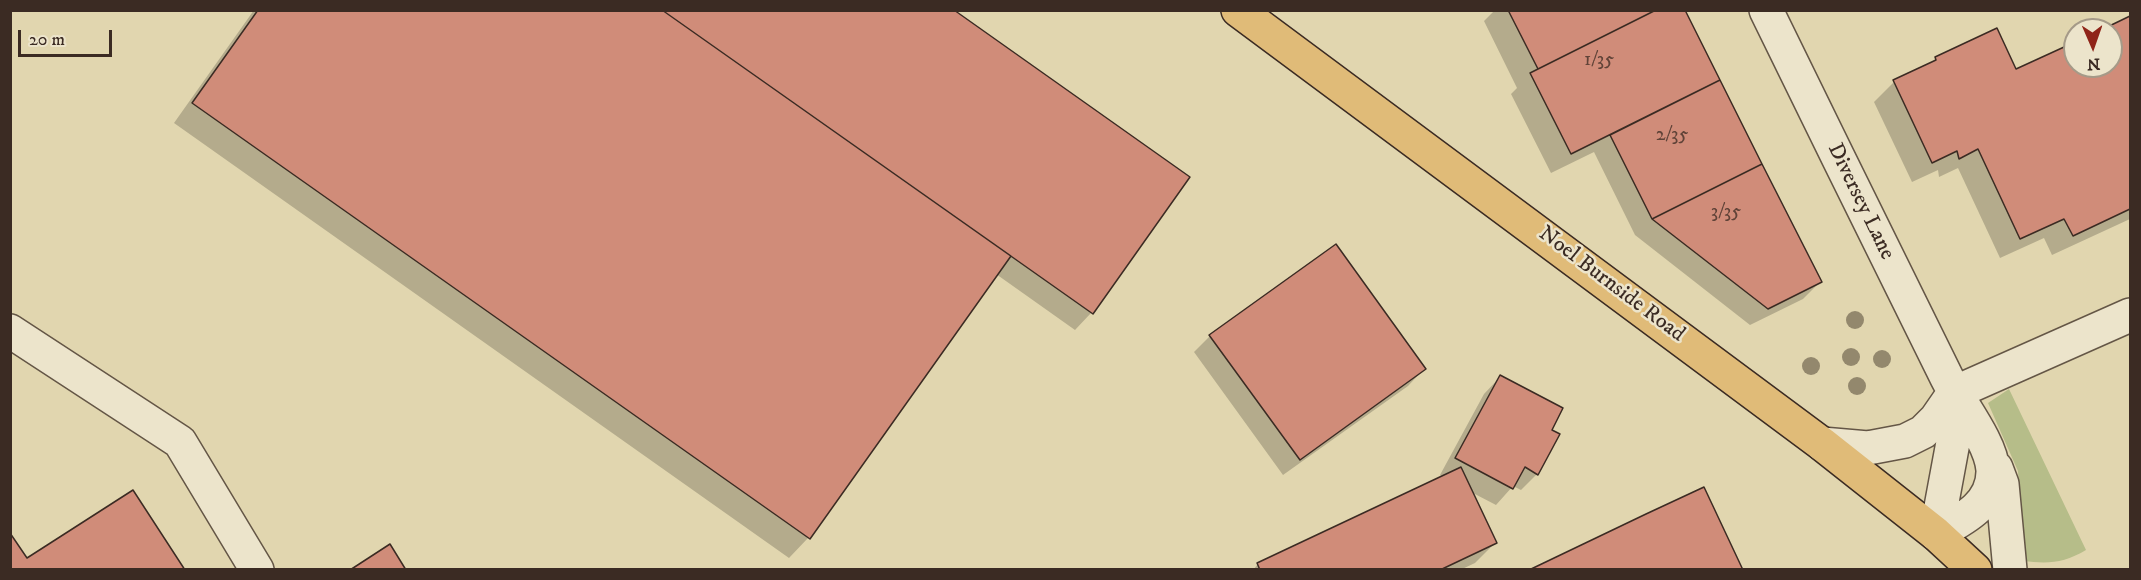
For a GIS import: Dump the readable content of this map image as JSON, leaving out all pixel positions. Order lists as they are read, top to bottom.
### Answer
{
  "streets": {
    "main road": ["Noel Burnside Road"],
    "street": ["Diversey Lane"]
  },
  "crossings": [
    ["Diversey Lane", "Noel Burnside Road"]
  ],
  "house_numbers": ["1/35", "2/35", "3/35"],
  "scale_bar": "20 m",
  "north": "bottom"
}
